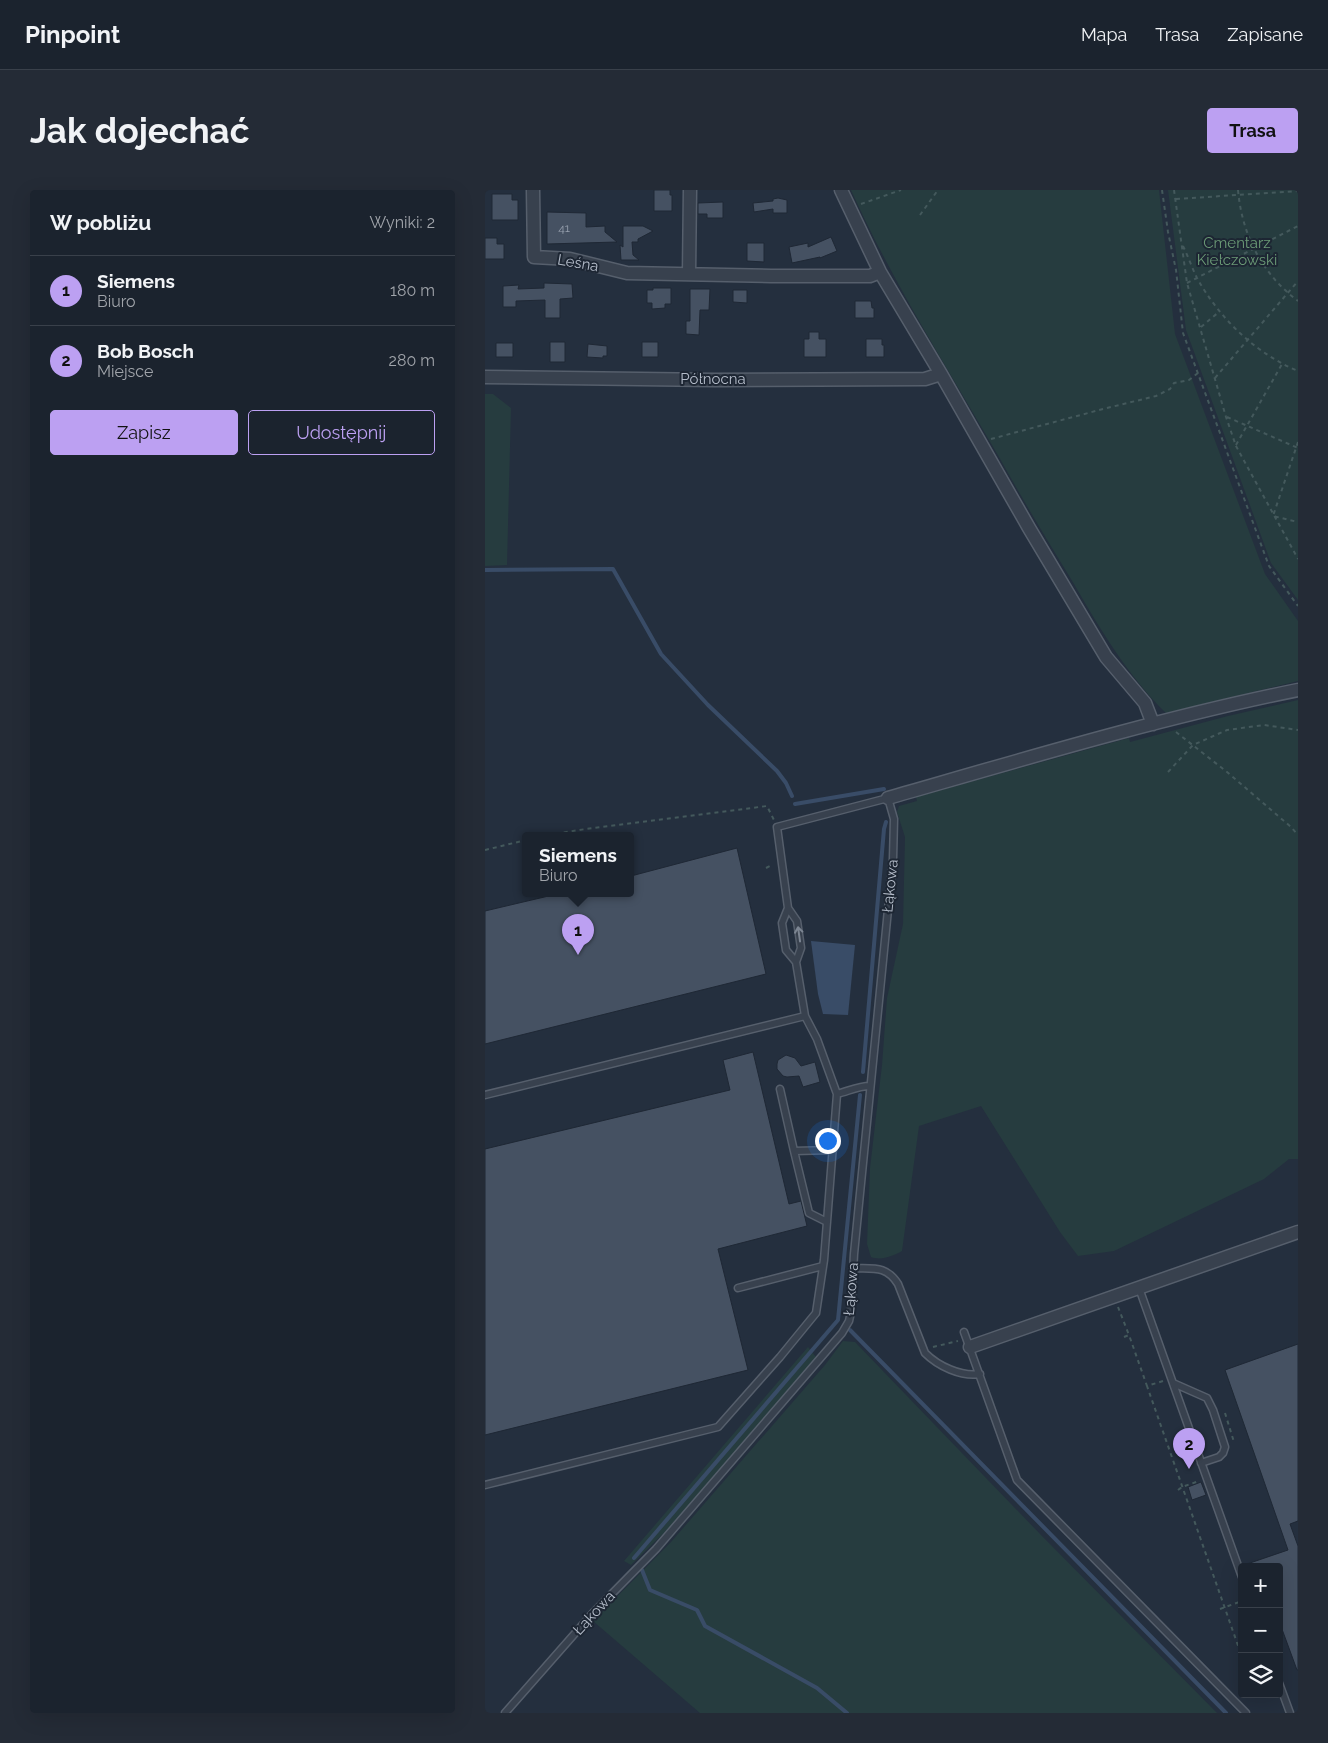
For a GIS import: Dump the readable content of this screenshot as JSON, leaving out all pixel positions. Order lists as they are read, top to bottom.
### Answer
{
  "streets": {
    "street": ["Leśna", "Północna"],
    "lane": ["Łąkowa"]
  },
  "parks": ["Cmentarz Kiełczowski"],
  "house_numbers": ["41"],
  "page": {
    "header": "Pinpoint",
    "nav": ["Mapa", "Trasa", "Zapisane"],
    "buttons": [
      "Trasa",
      ["Zapisz", "Udostępnij"]
    ],
    "title": "Jak dojechać",
    "heading": ["W pobliżu", "Wyniki: 2"],
    "list": [
      {
        "mark": "1",
        "name": "Siemens",
        "note": "Biuro",
        "value": "180 m"
      },
      {
        "mark": "2",
        "name": "Bob Bosch",
        "note": "Miejsce",
        "value": "280 m"
      }
    ],
    "popup": ["Siemens", "Biuro"],
    "pins": ["1", "2"],
    "map_buttons": ["+", "−"]
  }
}
